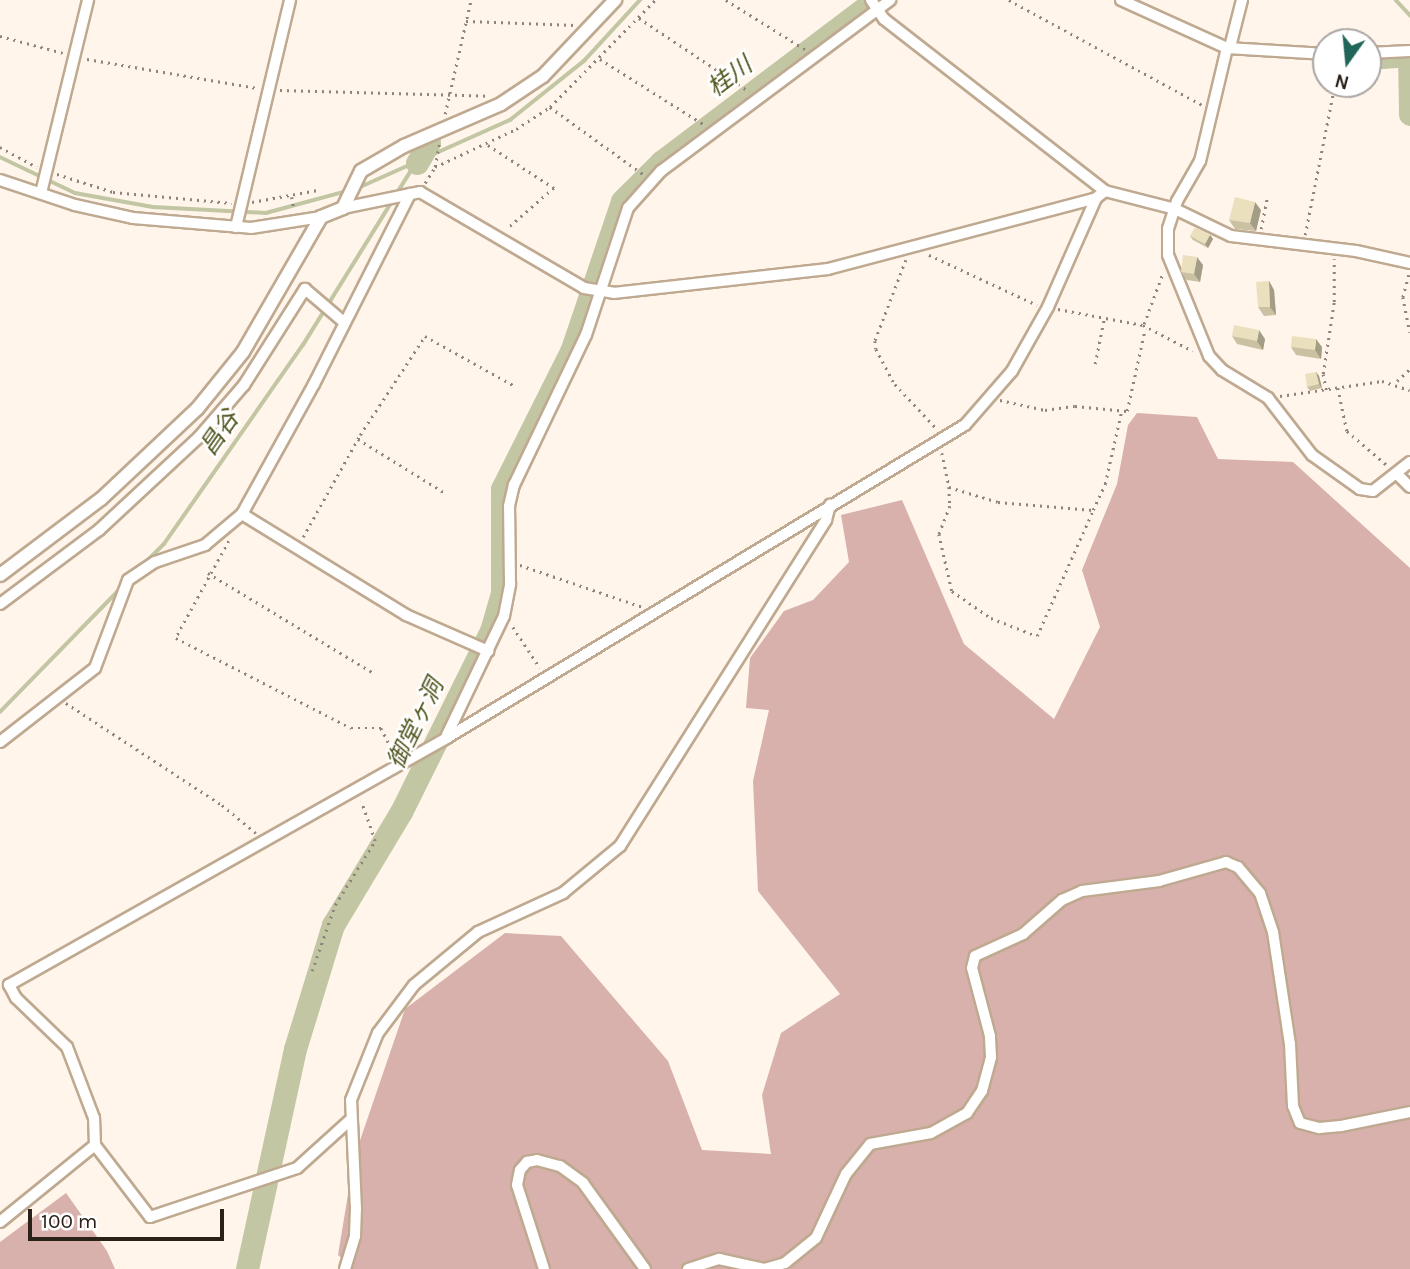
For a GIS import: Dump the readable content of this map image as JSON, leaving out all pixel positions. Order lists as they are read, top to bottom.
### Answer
{
  "water": ["桂川", "昌谷", "御堂ヶ洞"],
  "scale_bar": "100 m",
  "north": "bottom"
}
